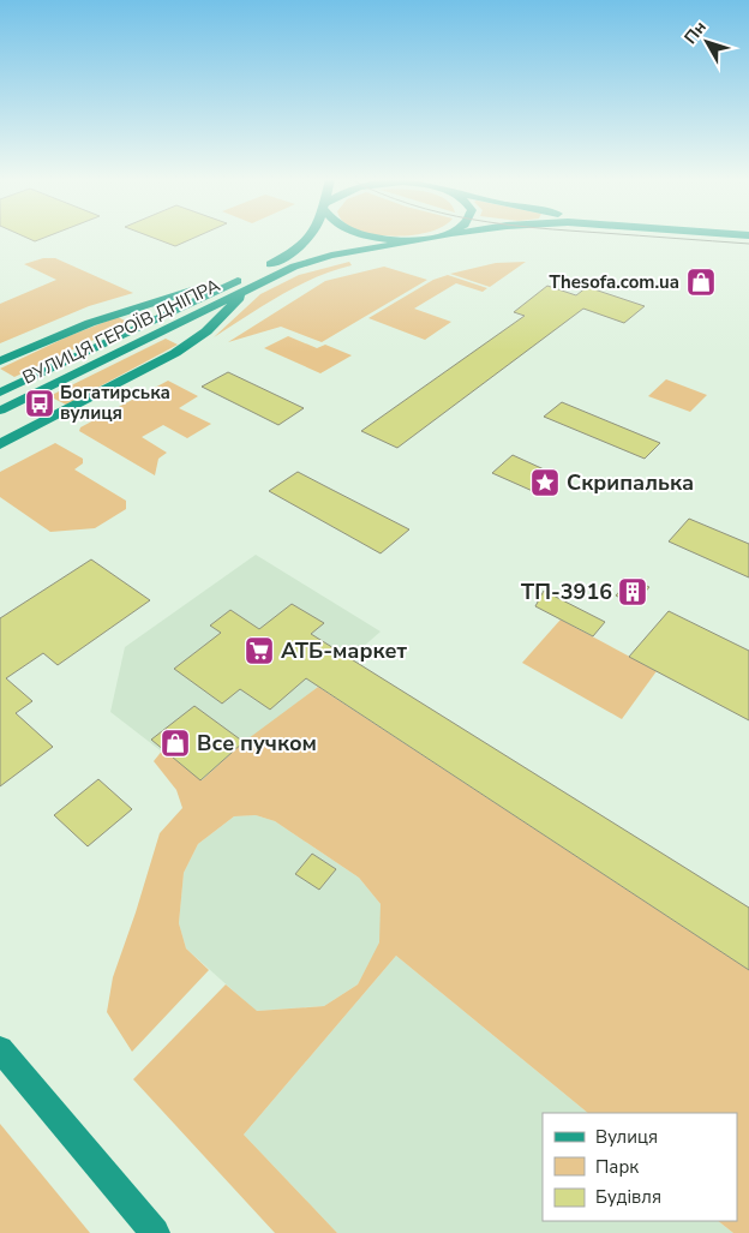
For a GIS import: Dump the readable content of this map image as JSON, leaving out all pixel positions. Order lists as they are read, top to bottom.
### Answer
{
  "streets": {
    "main road": ["ВУЛИЦЯ ГЕРОЇВ ДНІПРА"]
  },
  "places": {
    "shop": ["Thesofa.com.ua", "Все пучком"],
    "bus stop": ["Богатирська вулиця"],
    "place": ["Скрипалька"],
    "building": ["ТП-3916"],
    "supermarket": ["АТБ-маркет"]
  },
  "legend": ["Вулиця", "Парк", "Будівля"],
  "north": "top left"
}
